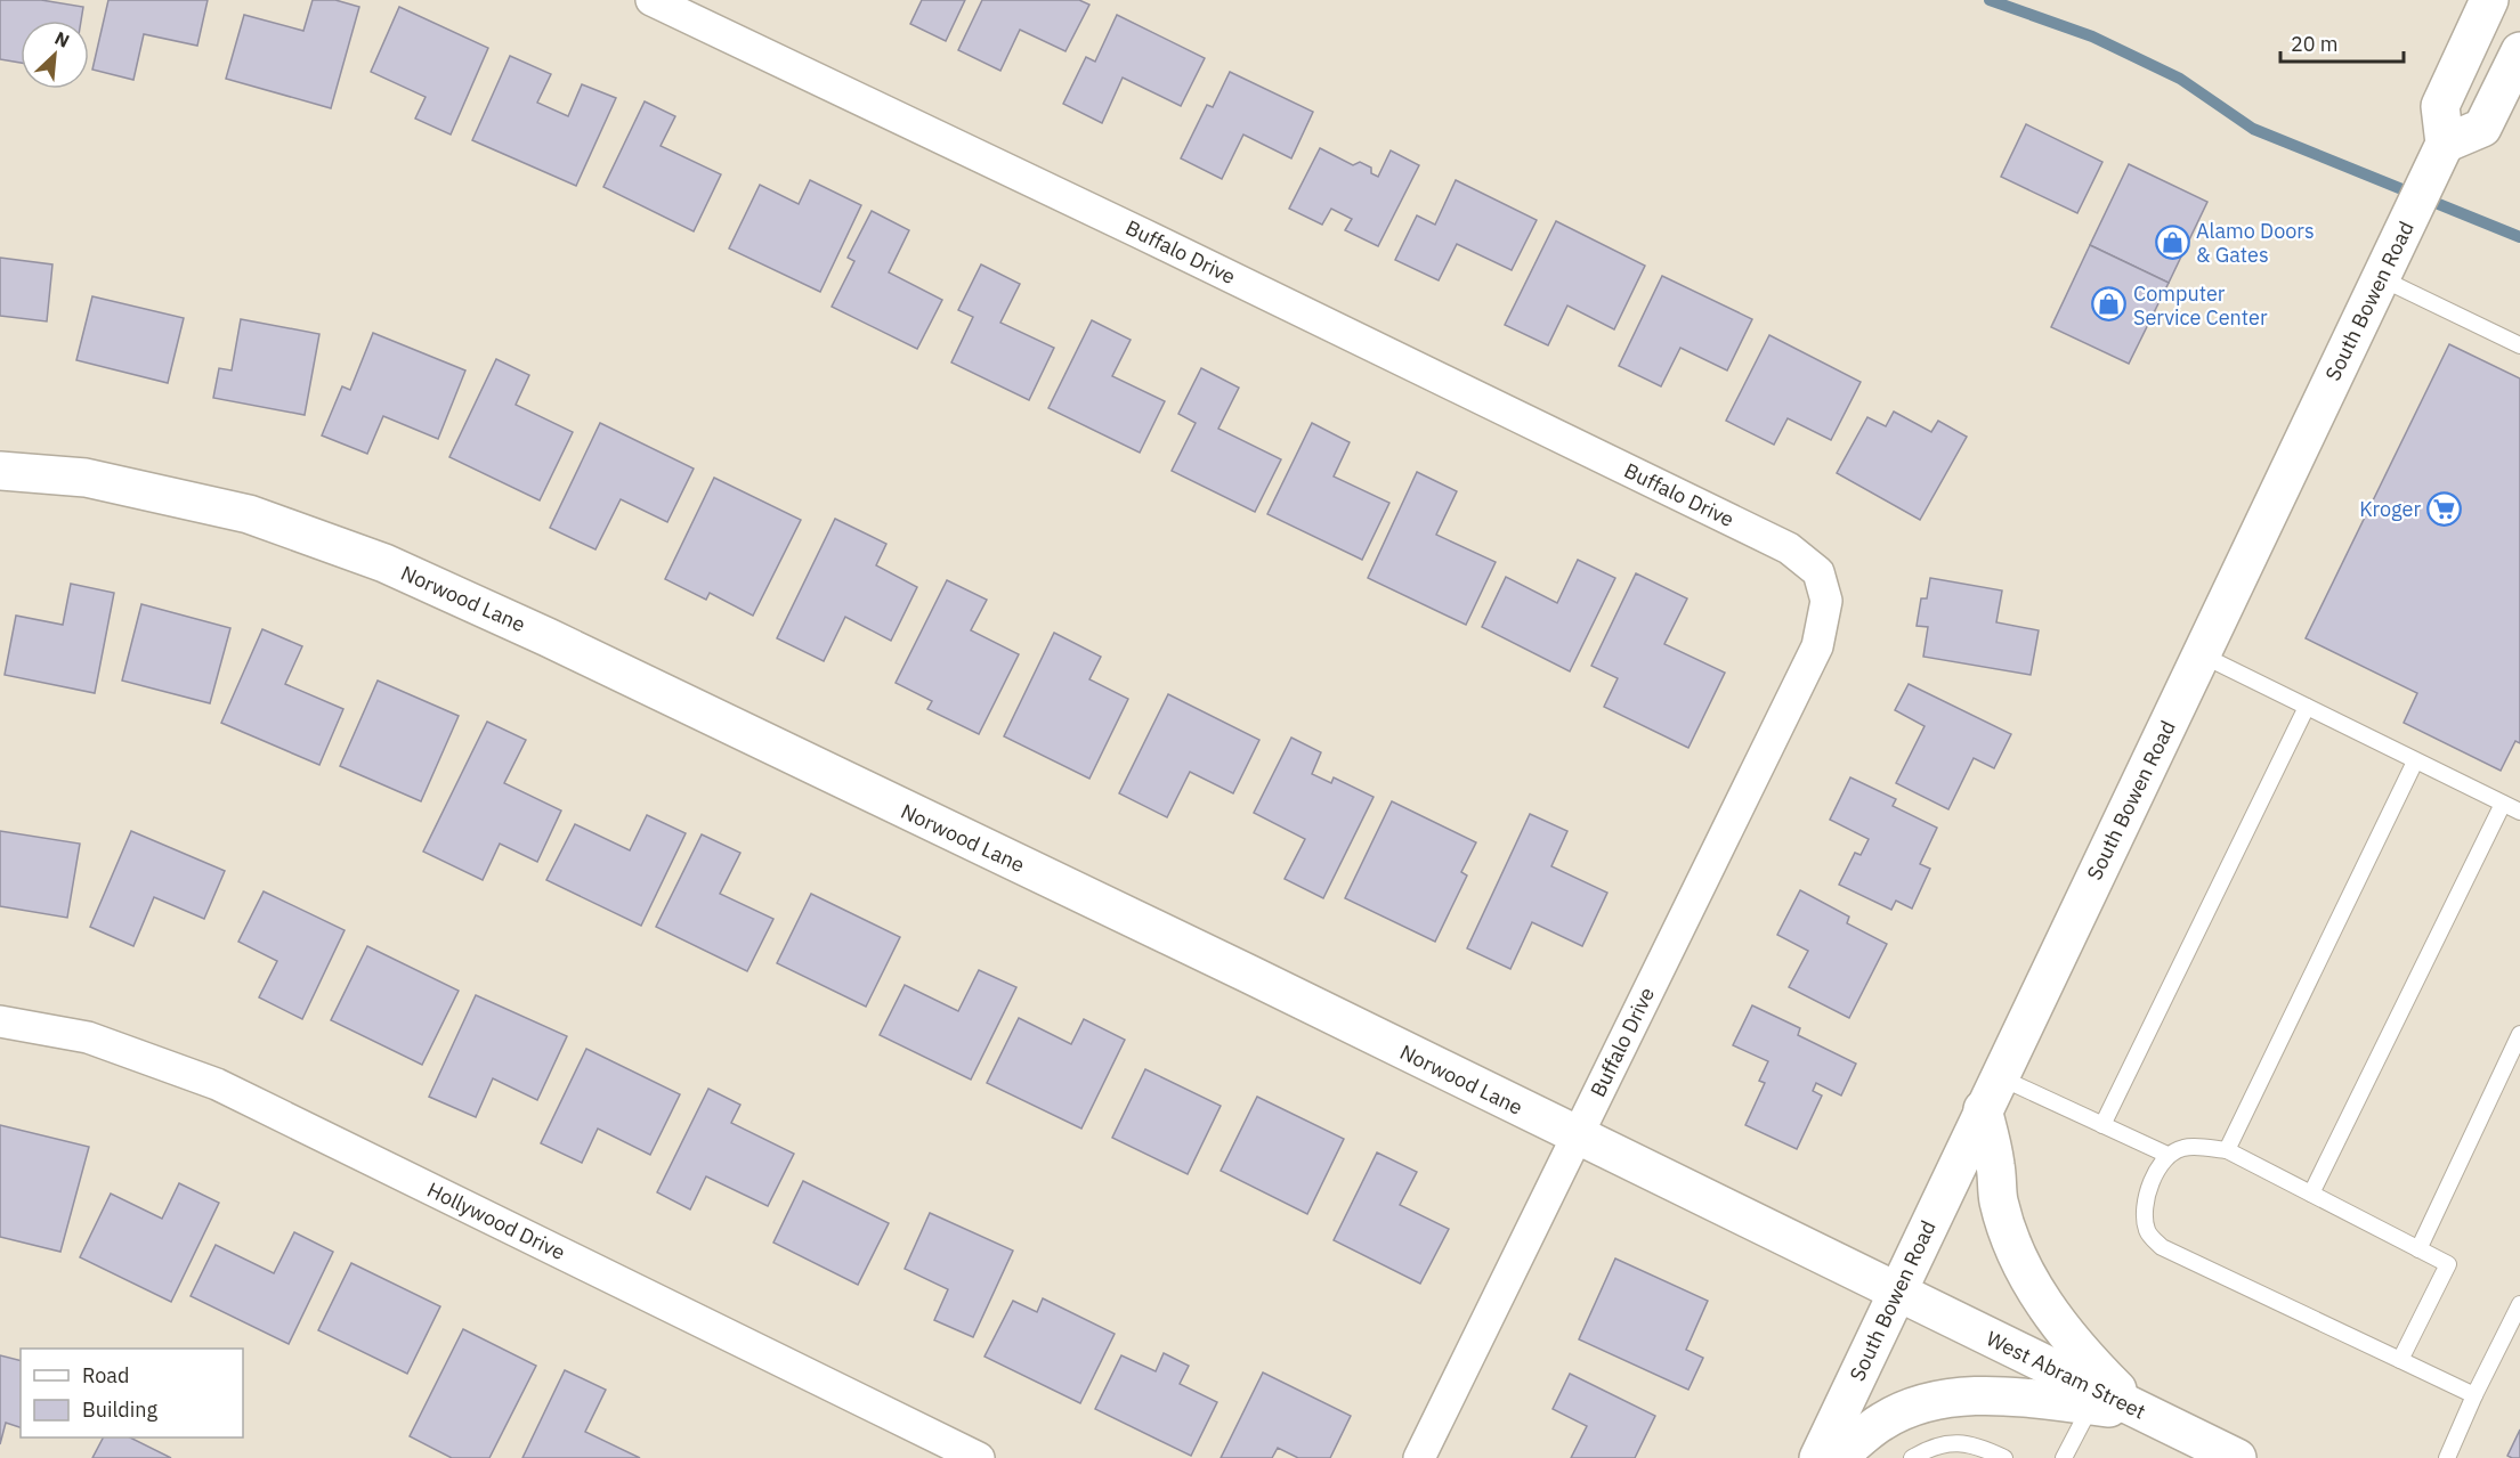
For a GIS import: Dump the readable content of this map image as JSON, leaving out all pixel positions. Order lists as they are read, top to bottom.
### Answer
{
  "streets": {
    "main road": ["South Bowen Road", "Norwood Lane", "West Abram Street"],
    "street": ["Buffalo Drive", "Hollywood Drive"]
  },
  "crossings": [
    ["Buffalo Drive", "Norwood Lane"],
    ["South Bowen Road", "Norwood Lane"],
    ["South Bowen Road", "West Abram Street"],
    ["Norwood Lane", "West Abram Street"]
  ],
  "places": {
    "shop": ["Alamo Doors & Gates", "Computer Service Center"],
    "supermarket": ["Kroger"]
  },
  "legend": ["Road", "Building"],
  "scale_bar": "20 m",
  "north": "top right"
}
